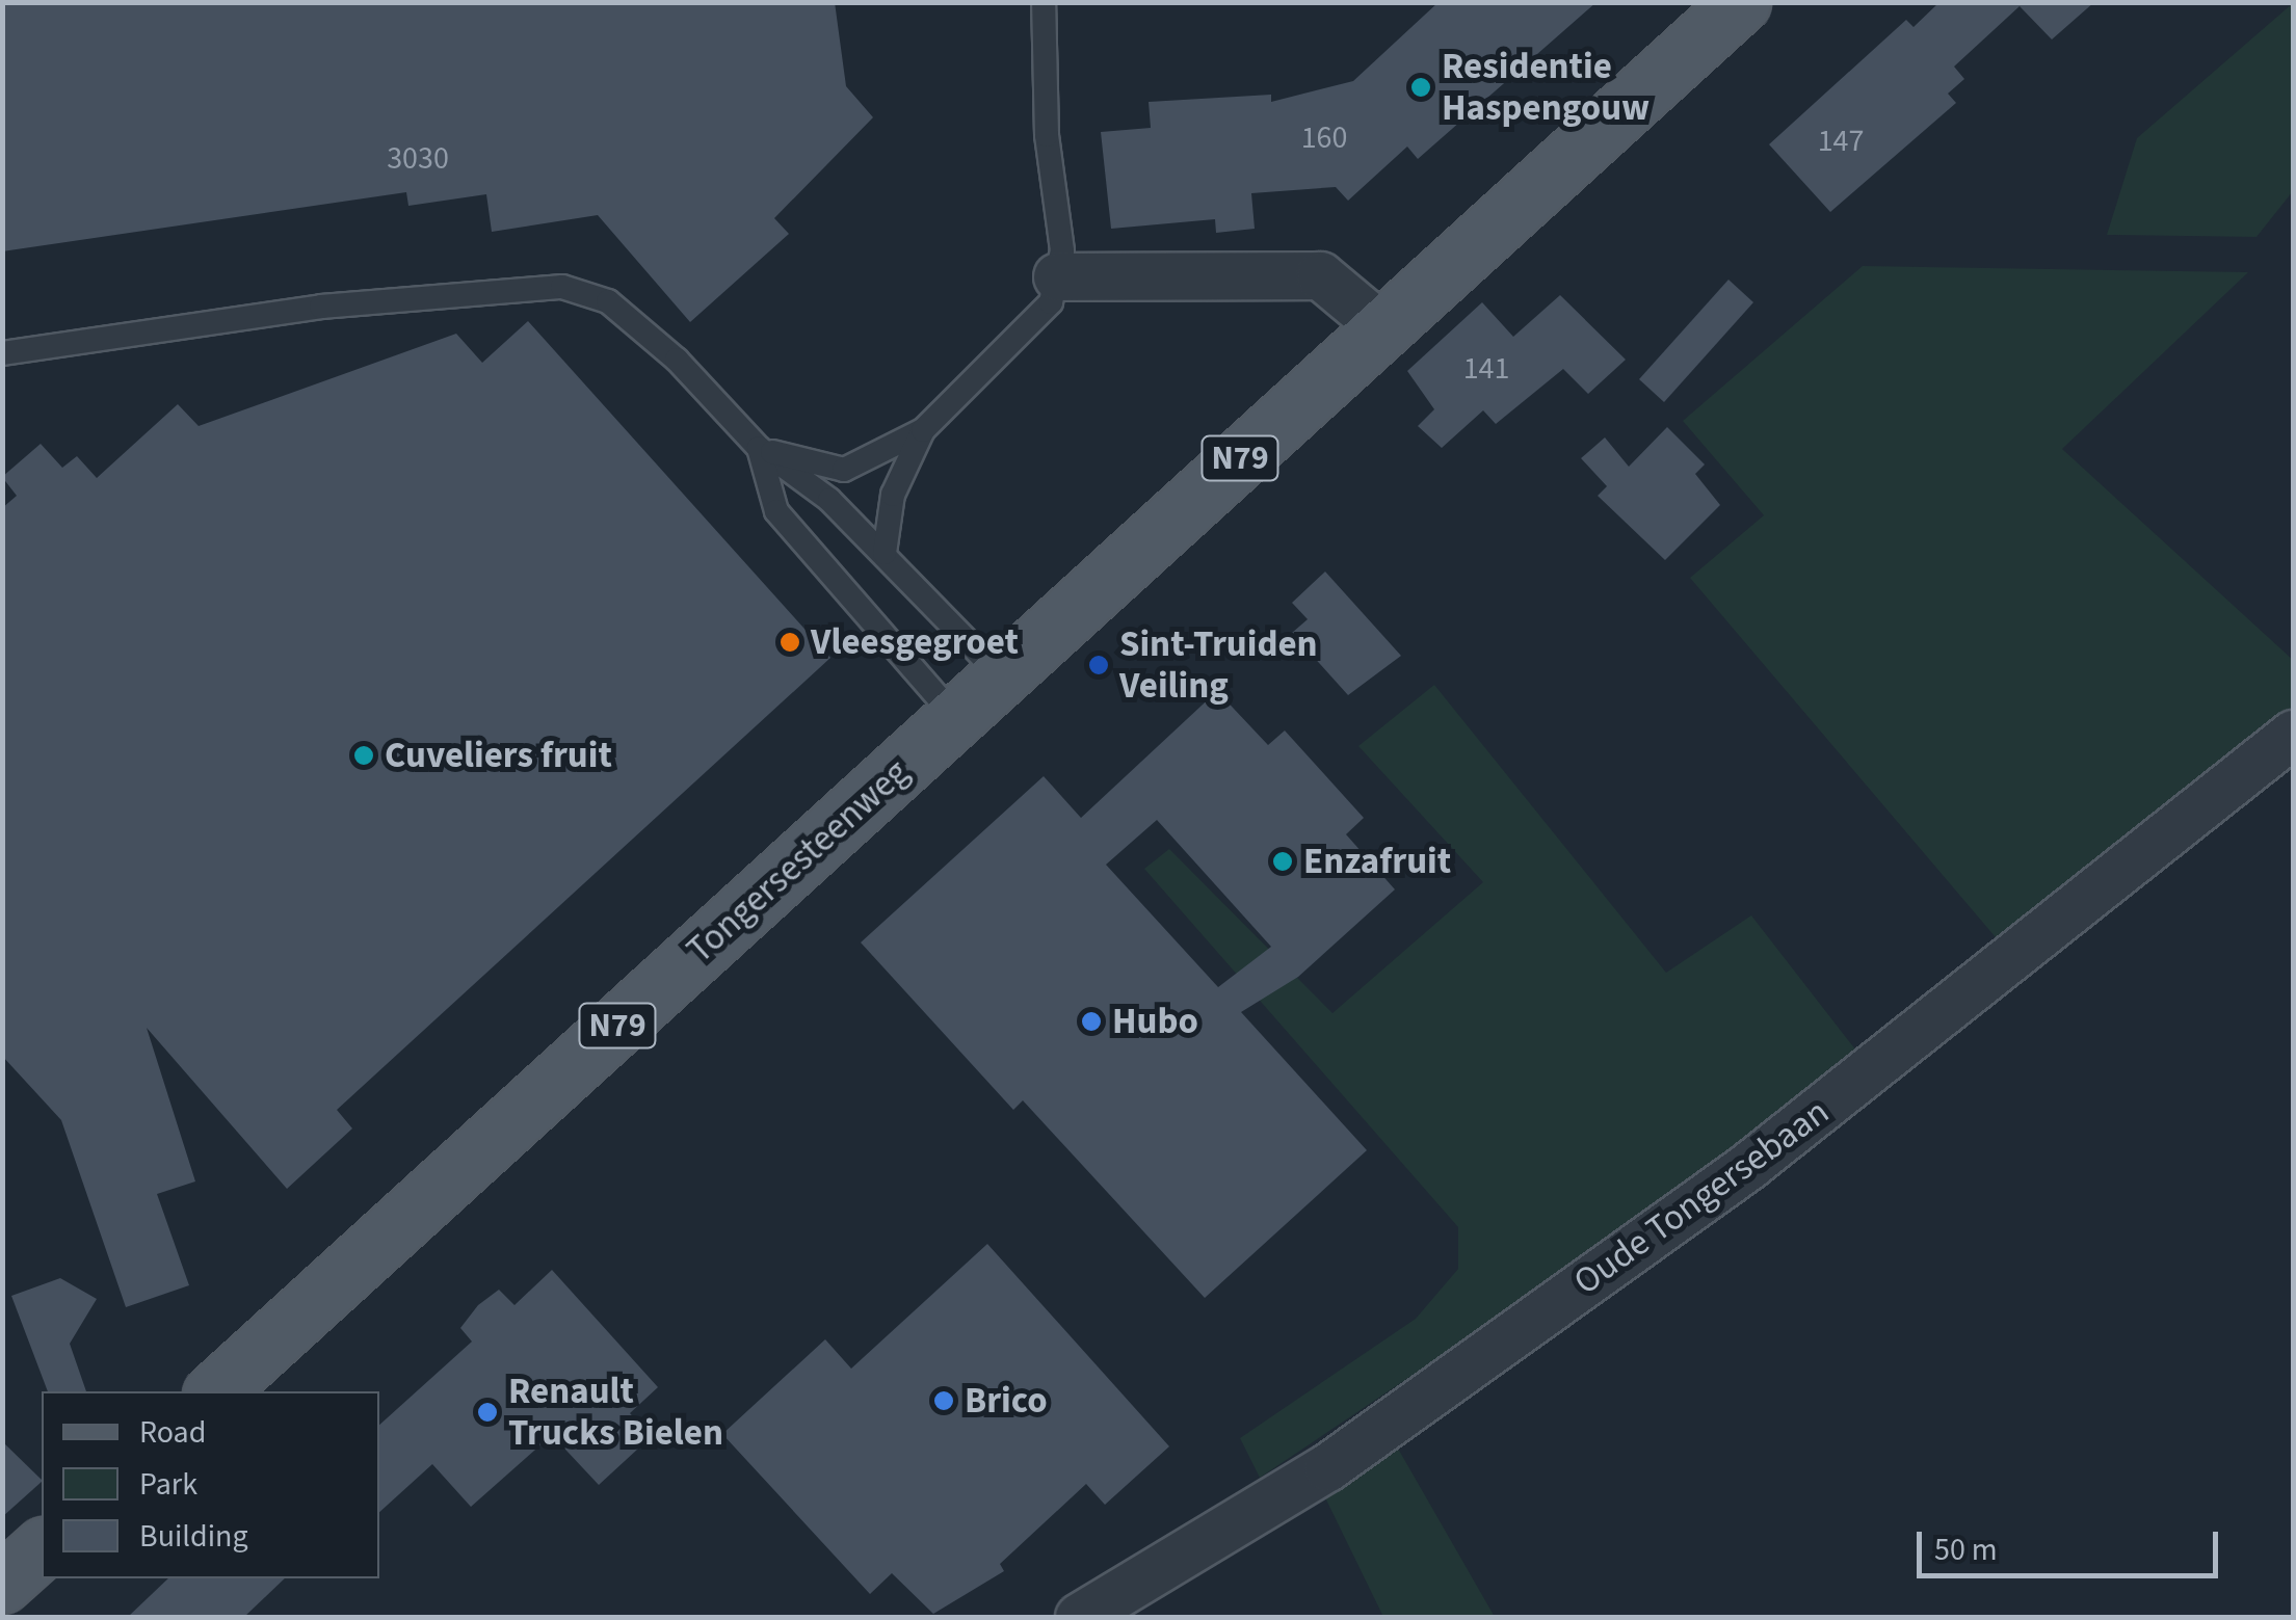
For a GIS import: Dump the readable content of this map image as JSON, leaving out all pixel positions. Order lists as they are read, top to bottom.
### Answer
{
  "streets": {
    "main road": ["N79", "Tongersesteenweg"],
    "street": ["Oude Tongersebaan"]
  },
  "places": [
    "Residentie Haspengouw",
    "Vleesgegroet",
    "Sint-Truiden Veiling",
    "Cuveliers fruit",
    "Enzafruit",
    "Hubo",
    "Brico",
    "Renault Trucks Bielen"
  ],
  "house_numbers": [
    "160",
    "147",
    "3030",
    "141"
  ],
  "legend": ["Road", "Park", "Building"],
  "scale_bar": "50 m"
}
